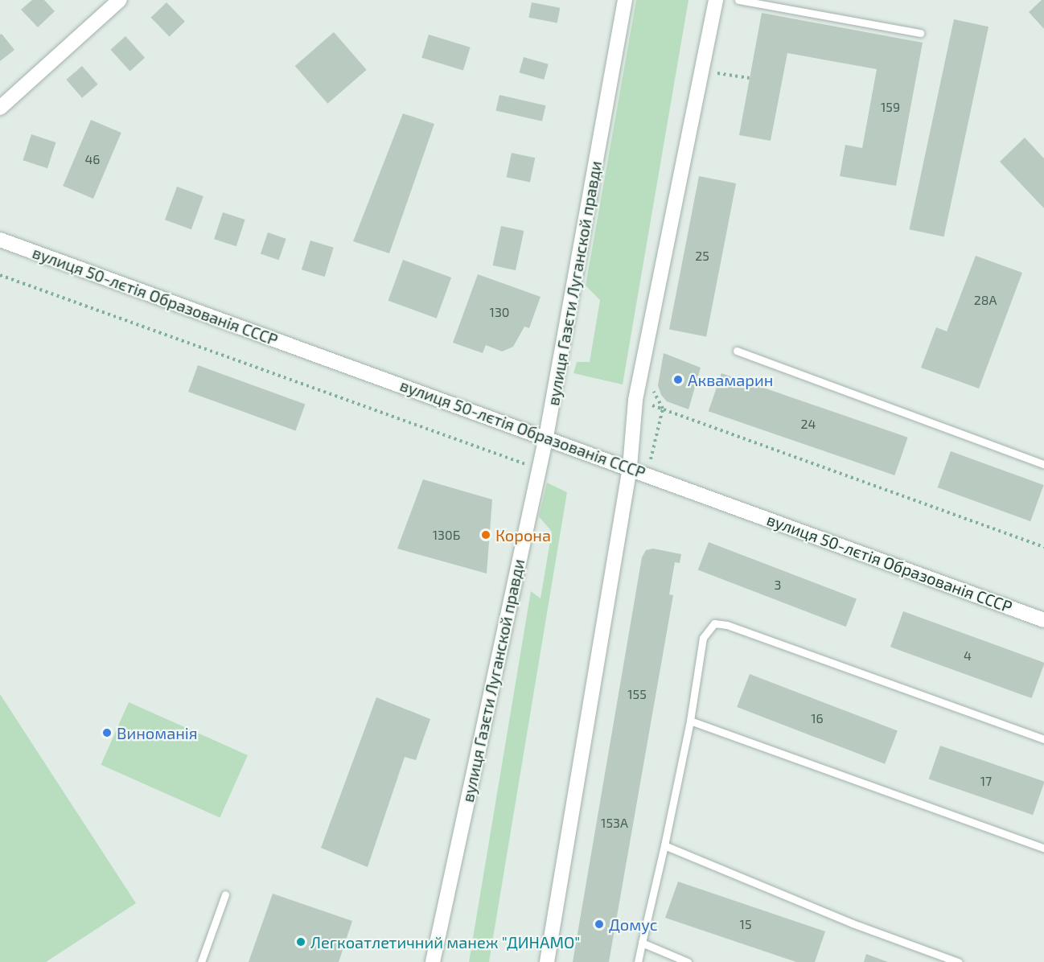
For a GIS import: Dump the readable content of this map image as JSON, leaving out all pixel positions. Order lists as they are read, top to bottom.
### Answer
{
  "streets": {
    "street": ["вулиця Газєти Луганской правди", "вулиця 50-лєтія Образованія СССР"]
  },
  "crossings": [
    ["вулиця Газєти Луганской правди", "вулиця 50-лєтія Образованія СССР"]
  ],
  "places": [
    "Аквамарин",
    "Корона",
    "Виноманія",
    "Домус",
    "Легкоатлетичний манеж \"ДИНАМО\""
  ],
  "house_numbers": [
    "159",
    "46",
    "25",
    "28А",
    "130",
    "24",
    "130Б",
    "3",
    "4",
    "155",
    "16",
    "17",
    "153А",
    "15"
  ]
}
